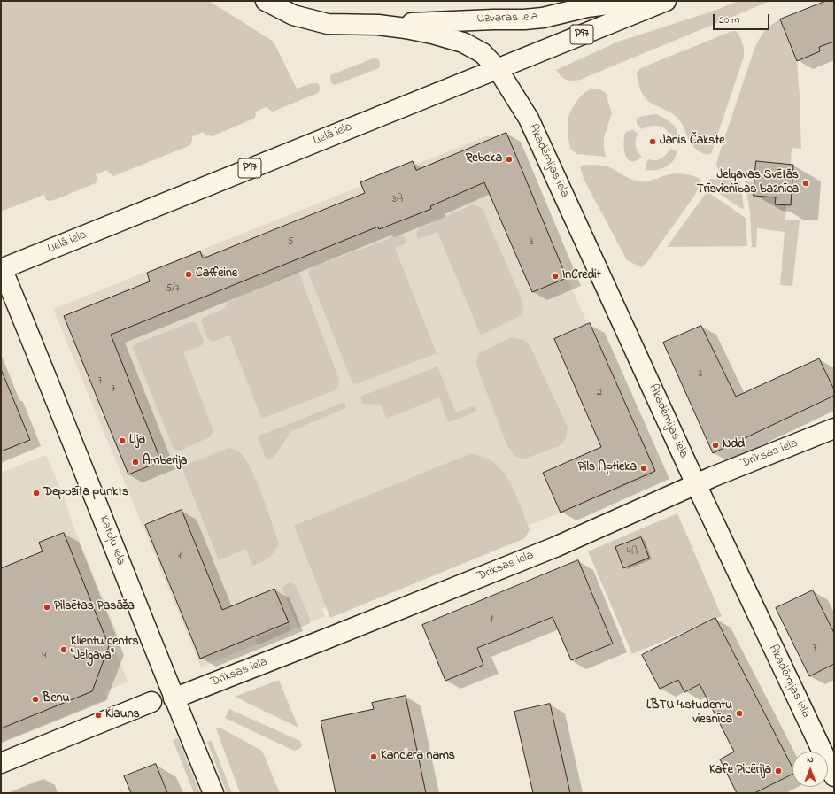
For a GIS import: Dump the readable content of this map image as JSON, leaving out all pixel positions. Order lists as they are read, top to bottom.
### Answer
{
  "streets": {
    "main road": [
      "Uzvaras iela",
      "P97",
      "Lielā iela",
      "Akadēmijas iela",
      "Driksas iela",
      "Katoļu iela"
    ]
  },
  "crossings": [
    ["Uzvaras iela", "Lielā iela"],
    ["Uzvaras iela", "Akadēmijas iela"],
    ["Lielā iela", "Akadēmijas iela"],
    ["Lielā iela", "Katoļu iela"],
    ["Akadēmijas iela", "Driksas iela"],
    ["Driksas iela", "Katoļu iela"]
  ],
  "places": [
    "Jānis Čakste",
    "Rebeka",
    "Jelgavas Svētās Trīsvienības baznīca",
    "Caffeine",
    "InCredit",
    "Lija",
    "Ndd",
    "Amberija",
    "Pils Aptieka",
    "Depozīta punkts",
    "Pilsētas Pasāža",
    "Klientu centrs \"Jelgava\"",
    "Benu",
    "LBTU 4.studentu viesnīca",
    "Klauns",
    "Kanclera nams",
    "Kafe Picērija"
  ],
  "house_numbers": [
    "3A",
    "5",
    "3",
    "5/7",
    "3",
    "7",
    "7",
    "2",
    "4A",
    "1",
    "1",
    "7",
    "4"
  ],
  "scale_bar": "20 m",
  "north": "top"
}
